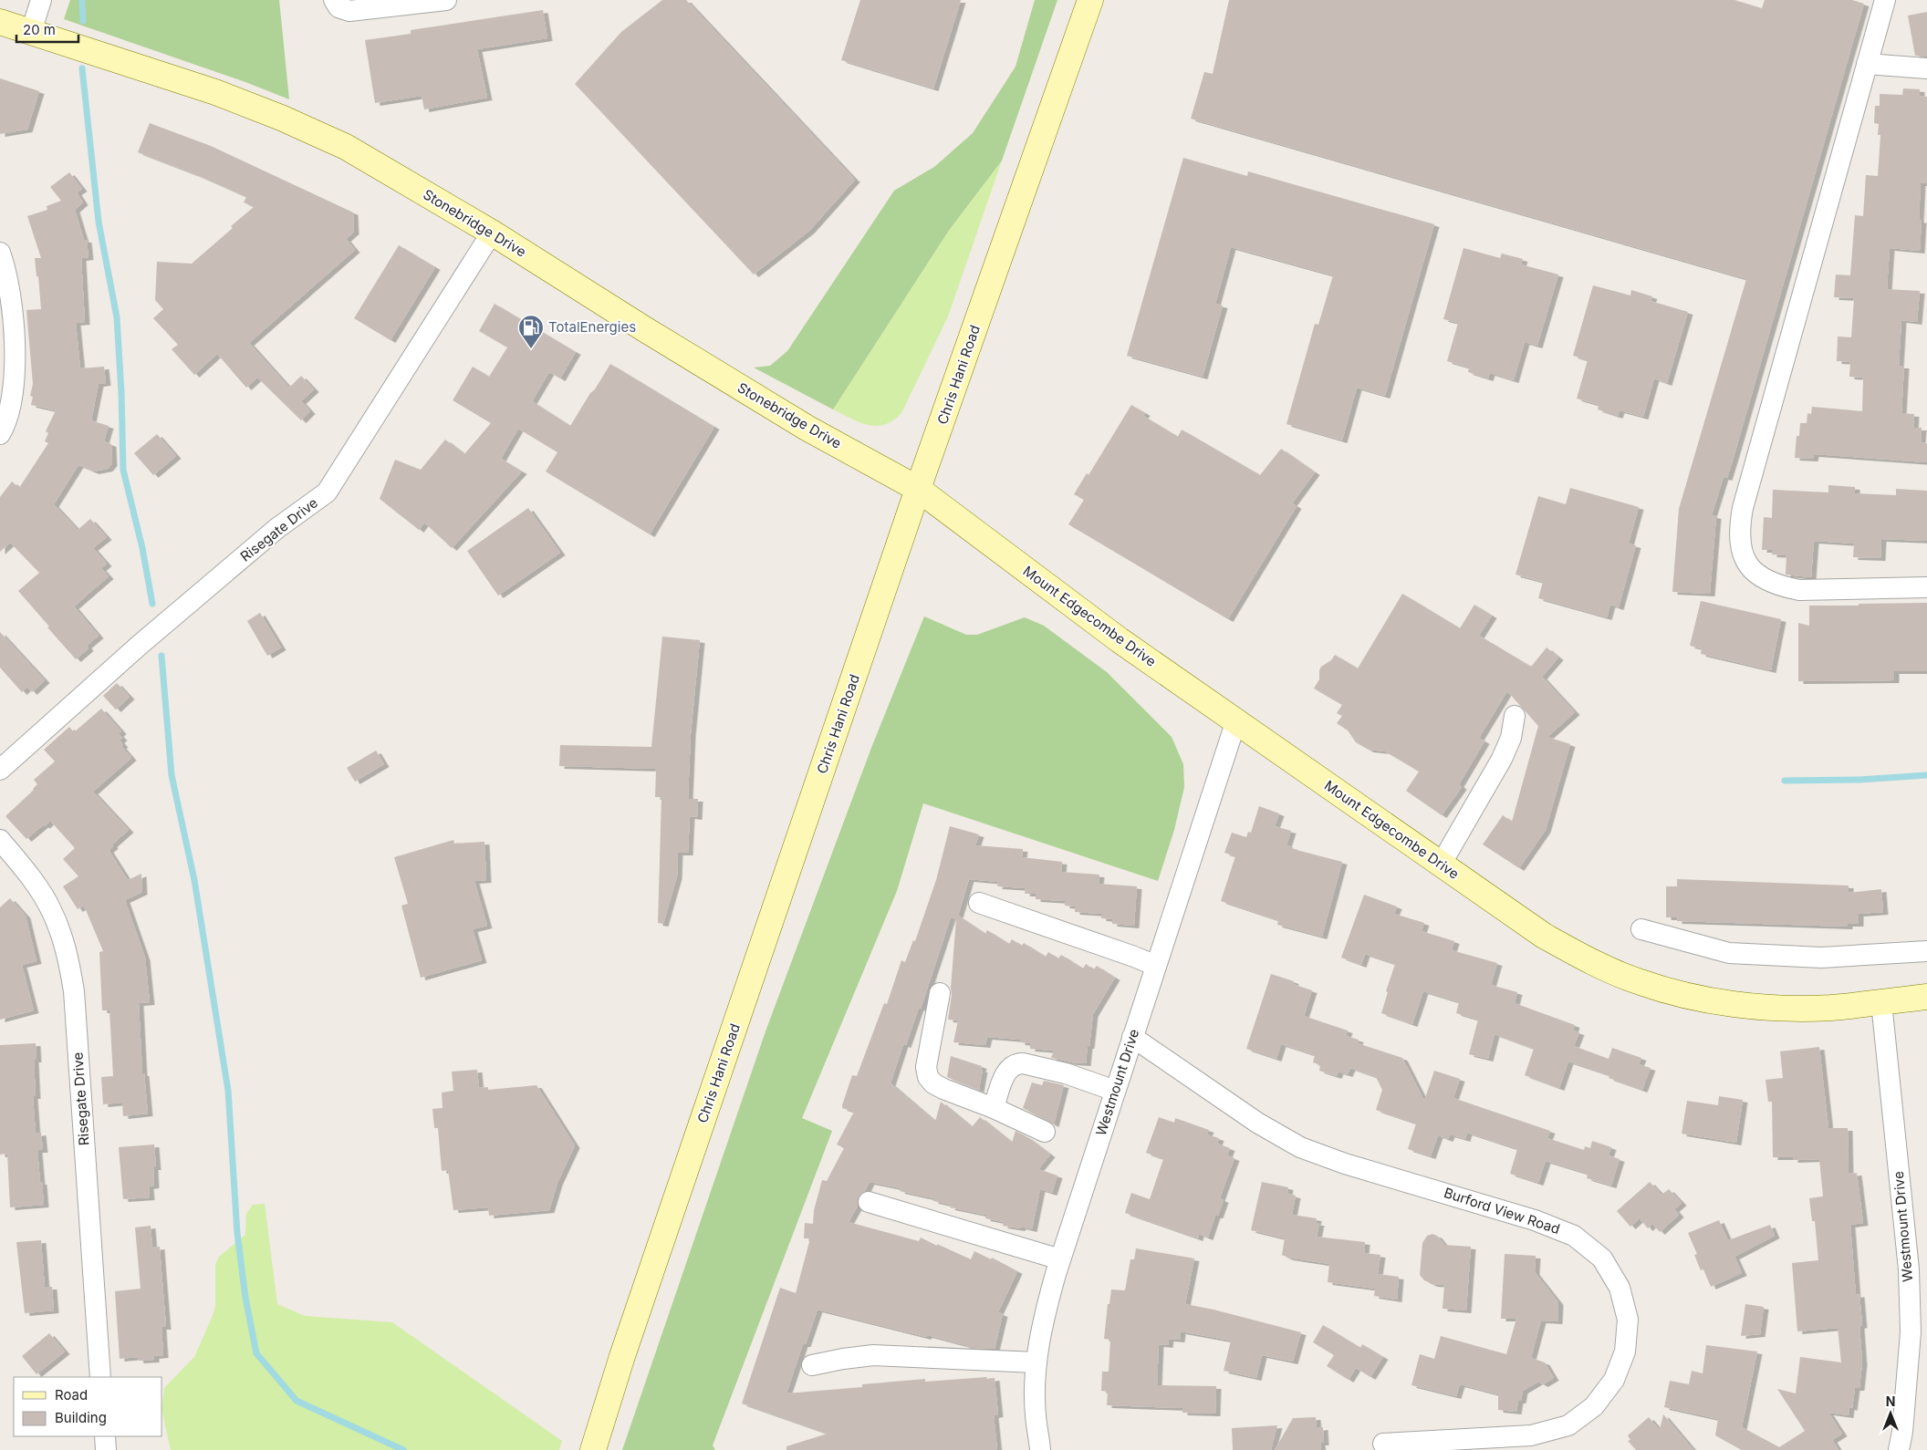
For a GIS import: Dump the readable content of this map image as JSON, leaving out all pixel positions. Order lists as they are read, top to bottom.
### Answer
{
  "streets": {
    "street": [
      "Stonebridge Drive",
      "Chris Hani Road",
      "Risegate Drive",
      "Mount Edgecombe Drive",
      "Westmount Drive",
      "Burford View Road"
    ]
  },
  "crossings": [
    ["Stonebridge Drive", "Chris Hani Road"],
    ["Stonebridge Drive", "Risegate Drive"],
    ["Stonebridge Drive", "Mount Edgecombe Drive"],
    ["Chris Hani Road", "Mount Edgecombe Drive"],
    ["Mount Edgecombe Drive", "Westmount Drive"],
    ["Westmount Drive", "Burford View Road"]
  ],
  "places": {
    "fuel station": ["TotalEnergies"]
  },
  "legend": ["Road", "Building"],
  "scale_bar": "20 m",
  "north": "top"
}
